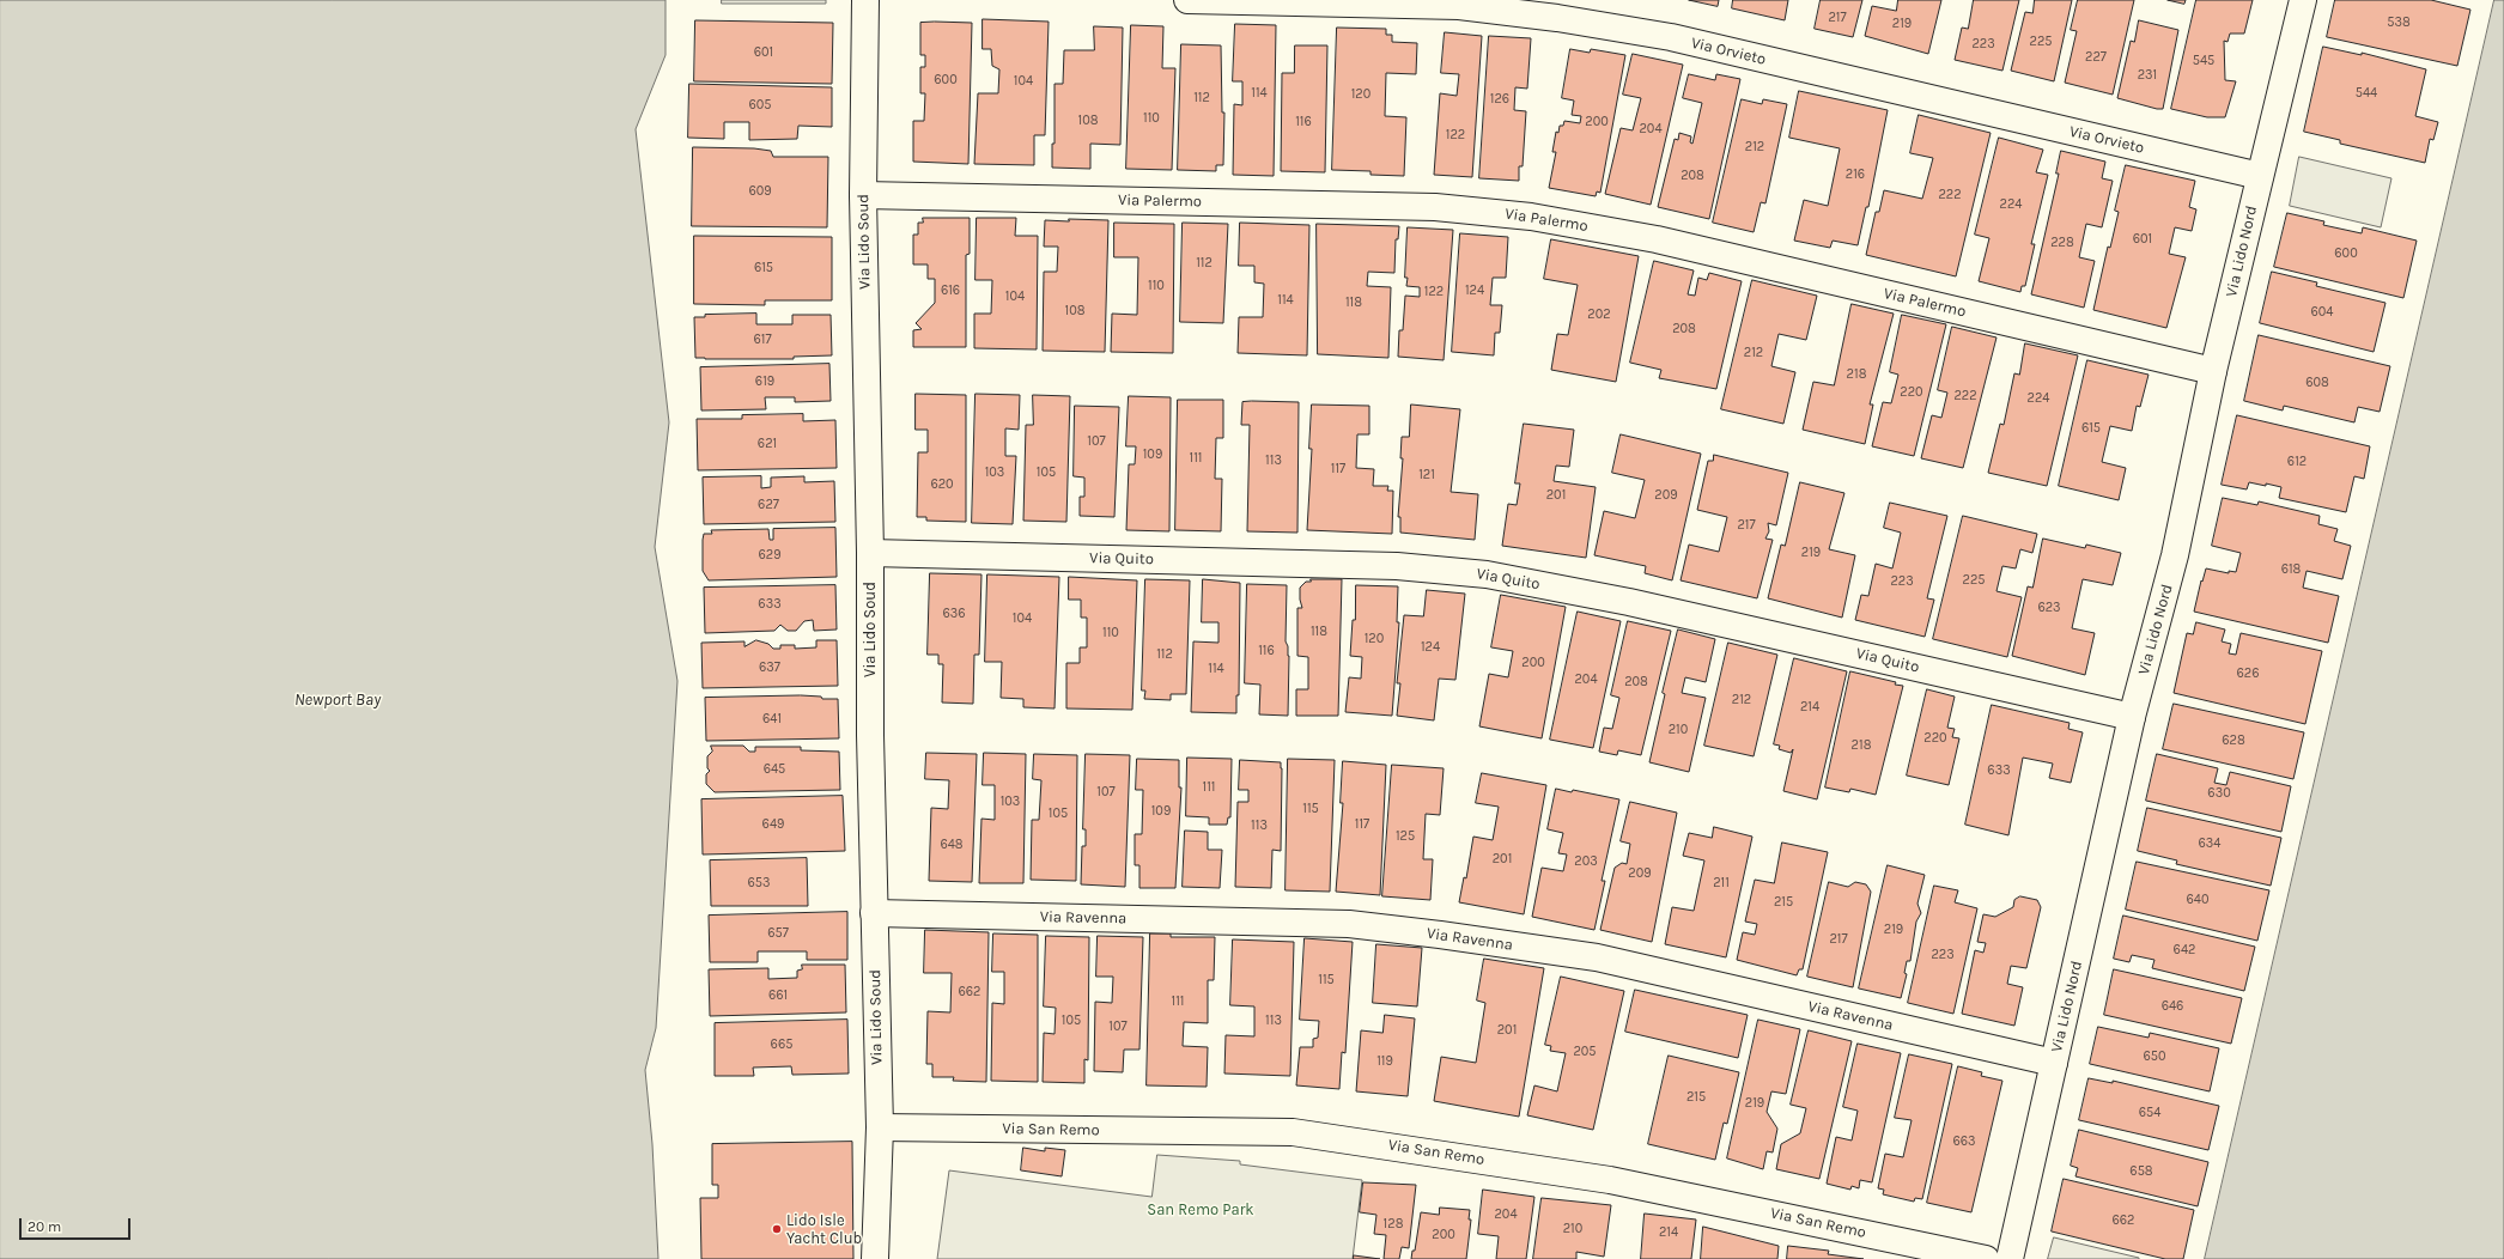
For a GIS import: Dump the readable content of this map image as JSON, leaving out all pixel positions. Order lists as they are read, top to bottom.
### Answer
{
  "streets": {
    "street": [
      "Via Orvieto",
      "Via Palermo",
      "Via Lido Soud",
      "Via Lido Nord",
      "Via Quito",
      "Via Ravenna",
      "Via San Remo"
    ]
  },
  "crossings": [
    ["Via Orvieto", "Via Lido Nord"],
    ["Via Palermo", "Via Lido Soud"],
    ["Via Palermo", "Via Lido Nord"],
    ["Via Lido Soud", "Via Quito"],
    ["Via Lido Soud", "Via Ravenna"],
    ["Via Lido Soud", "Via San Remo"],
    ["Via Lido Nord", "Via Quito"],
    ["Via Lido Nord", "Via Ravenna"]
  ],
  "water": ["Newport Bay"],
  "parks": ["San Remo Park"],
  "places": ["Lido Isle Yacht Club"],
  "house_numbers": [
    "217",
    "538",
    "219",
    "225",
    "223",
    "601",
    "227",
    "545",
    "231",
    "600",
    "104",
    "114",
    "544",
    "120",
    "112",
    "126",
    "605",
    "110",
    "108",
    "116",
    "200",
    "204",
    "122",
    "212",
    "216",
    "208",
    "609",
    "222",
    "224",
    "601",
    "228",
    "600",
    "112",
    "615",
    "110",
    "616",
    "124",
    "122",
    "104",
    "114",
    "118",
    "108",
    "604",
    "202",
    "208",
    "617",
    "212",
    "218",
    "619",
    "608",
    "220",
    "222",
    "224",
    "615",
    "107",
    "621",
    "109",
    "111",
    "113",
    "612",
    "117",
    "103",
    "105",
    "121",
    "620",
    "201",
    "209",
    "627",
    "217",
    "219",
    "629",
    "618",
    "225",
    "223",
    "633",
    "623",
    "636",
    "104",
    "118",
    "110",
    "120",
    "124",
    "116",
    "112",
    "200",
    "637",
    "114",
    "626",
    "204",
    "208",
    "212",
    "214",
    "641",
    "210",
    "220",
    "628",
    "218",
    "645",
    "633",
    "111",
    "107",
    "630",
    "103",
    "115",
    "109",
    "105",
    "649",
    "117",
    "113",
    "125",
    "634",
    "648",
    "201",
    "203",
    "209",
    "653",
    "211",
    "640",
    "215",
    "219",
    "657",
    "217",
    "642",
    "223",
    "115",
    "662",
    "661",
    "111",
    "646",
    "105",
    "113",
    "107",
    "201",
    "665",
    "205",
    "650",
    "119",
    "215",
    "219",
    "654",
    "663",
    "658",
    "204",
    "662",
    "128",
    "210",
    "214",
    "200"
  ],
  "scale_bar": "20 m"
}
